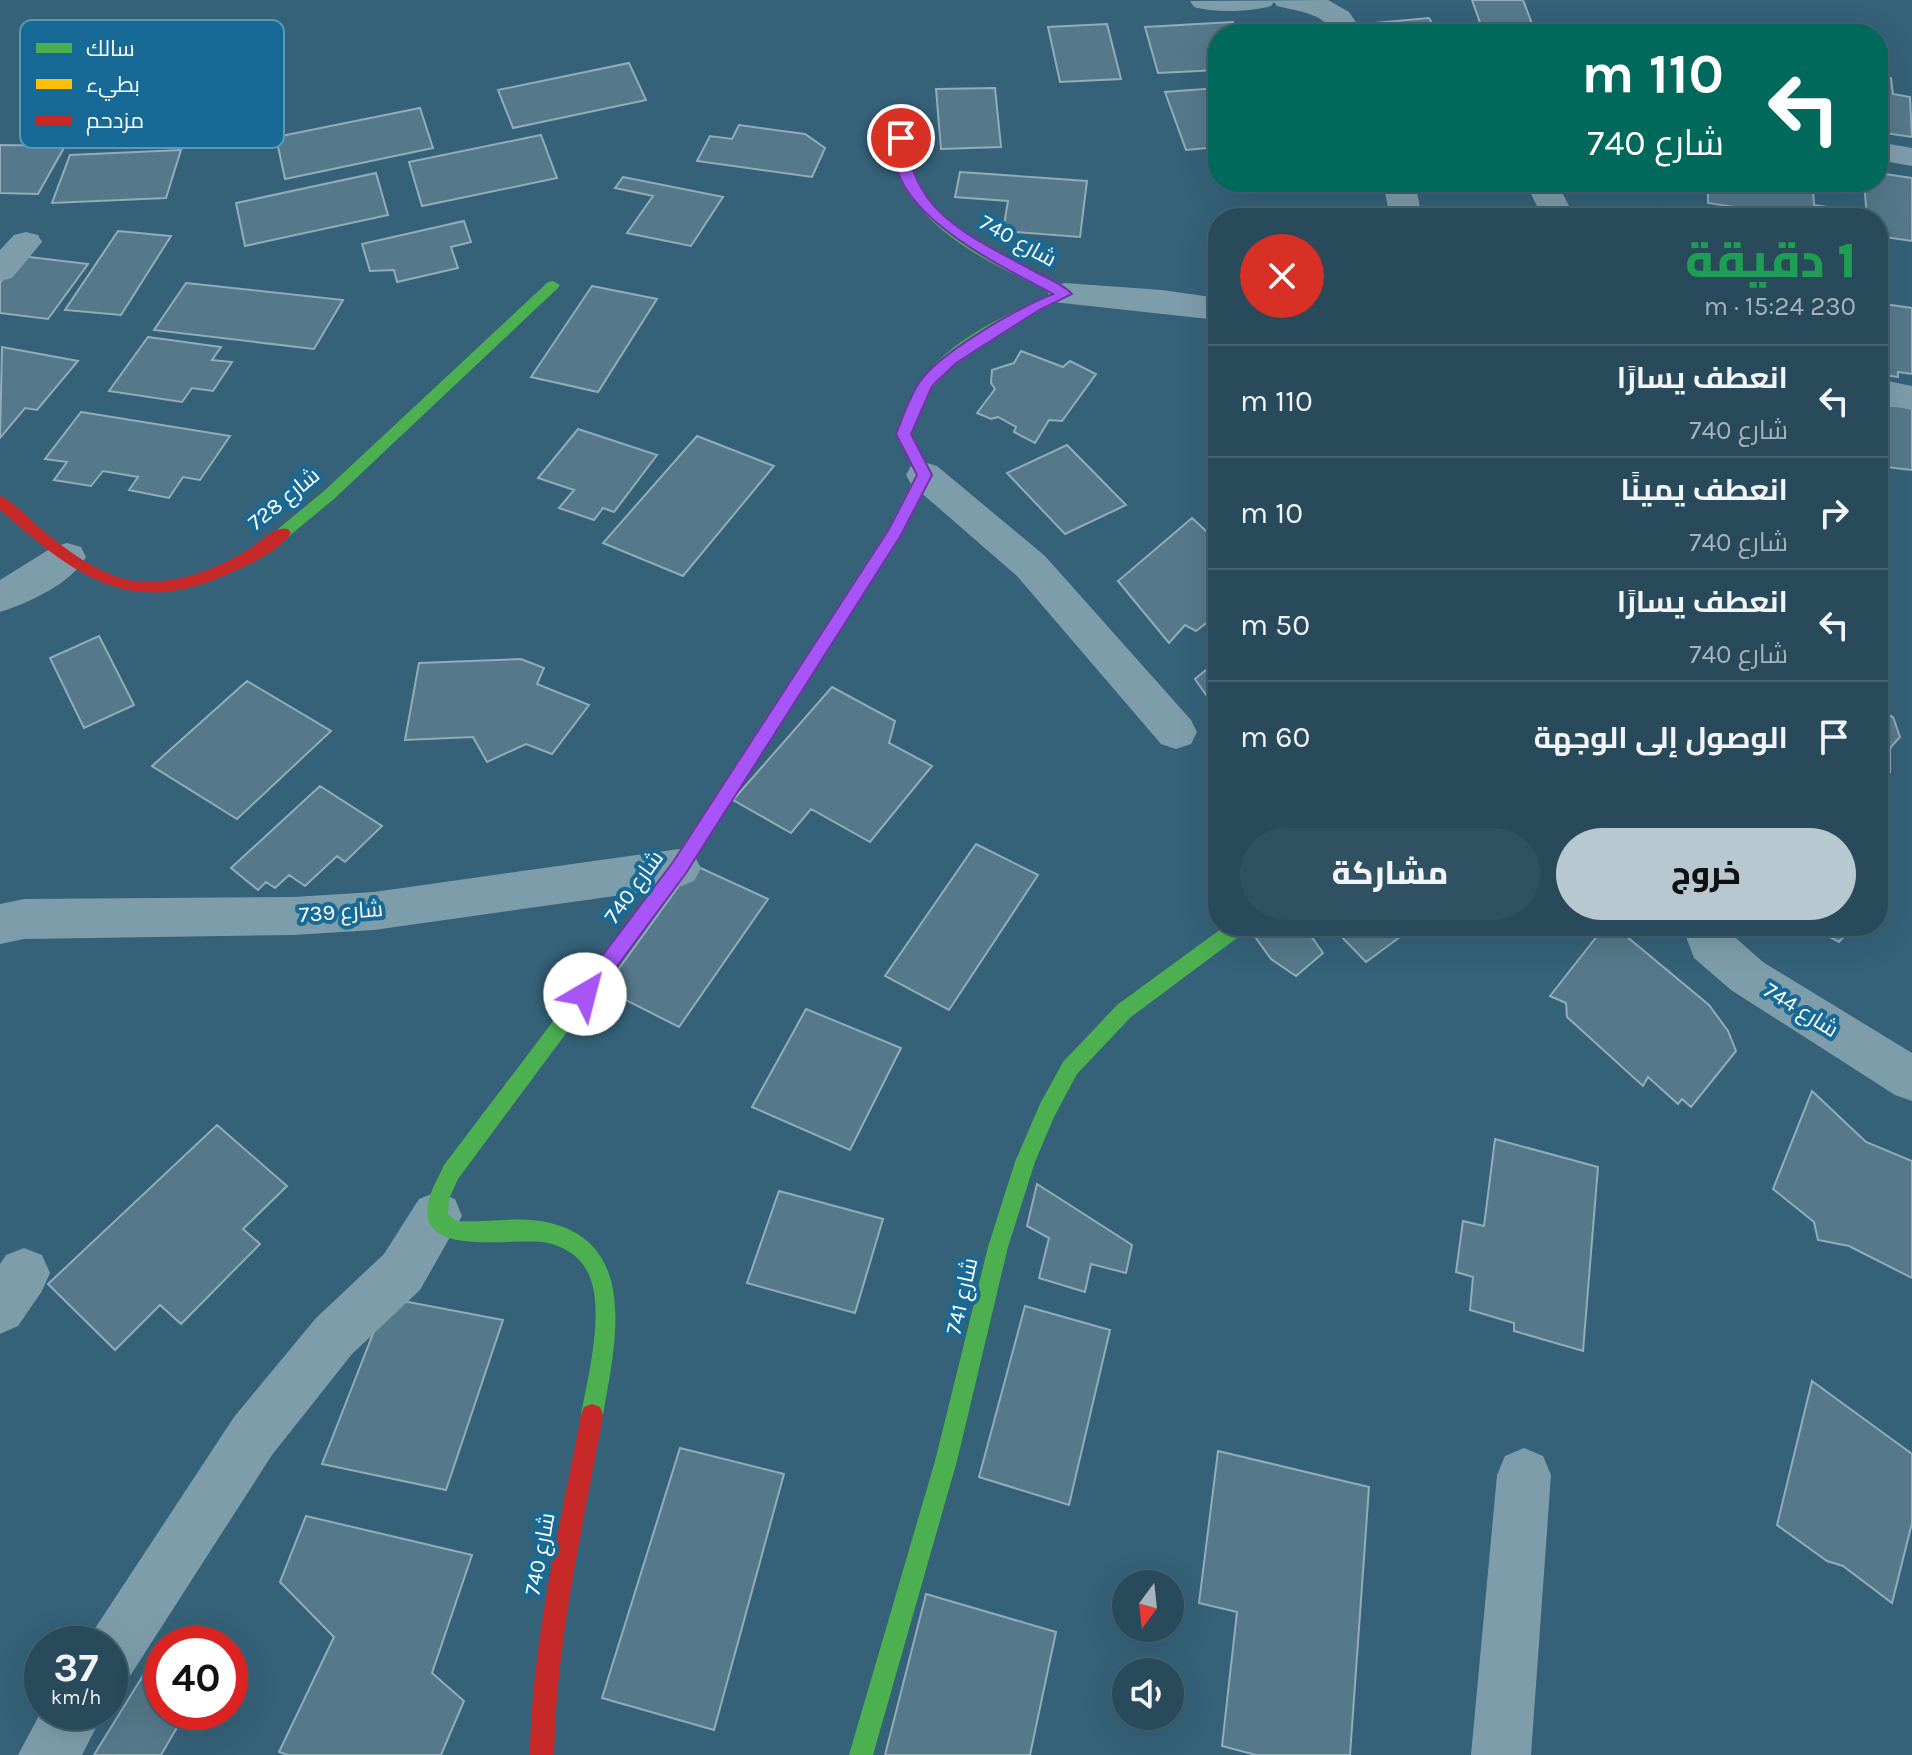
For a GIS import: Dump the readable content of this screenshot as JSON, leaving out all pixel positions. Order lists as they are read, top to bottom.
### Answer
{
  "streets": {
    "street": [
      "شارع 740",
      "شارع 728",
      "شارع 739",
      "شارع 744",
      "شارع 741"
    ]
  },
  "crossings": [
    ["شارع 740", "شارع 739"]
  ],
  "legend": ["سالك", "بطيء", "مزدحم"],
  "north": "bottom",
  "page": {
    "turn": ["110 m", "شارع 740"],
    "heading": ["1 دقيقة", "230 m · 15:24"],
    "list": [
      {
        "name": "انعطف يسارًا",
        "note": "شارع 740",
        "value": "110 m"
      },
      {
        "name": "انعطف يمينًا",
        "note": "شارع 740",
        "value": "10 m"
      },
      {
        "name": "انعطف يسارًا",
        "note": "شارع 740",
        "value": "50 m"
      },
      {
        "name": "الوصول إلى الوجهة",
        "value": "60 m"
      }
    ],
    "buttons": ["خروج", "مشاركة"],
    "speed": "37 km/h",
    "limit": "40"
  }
}
